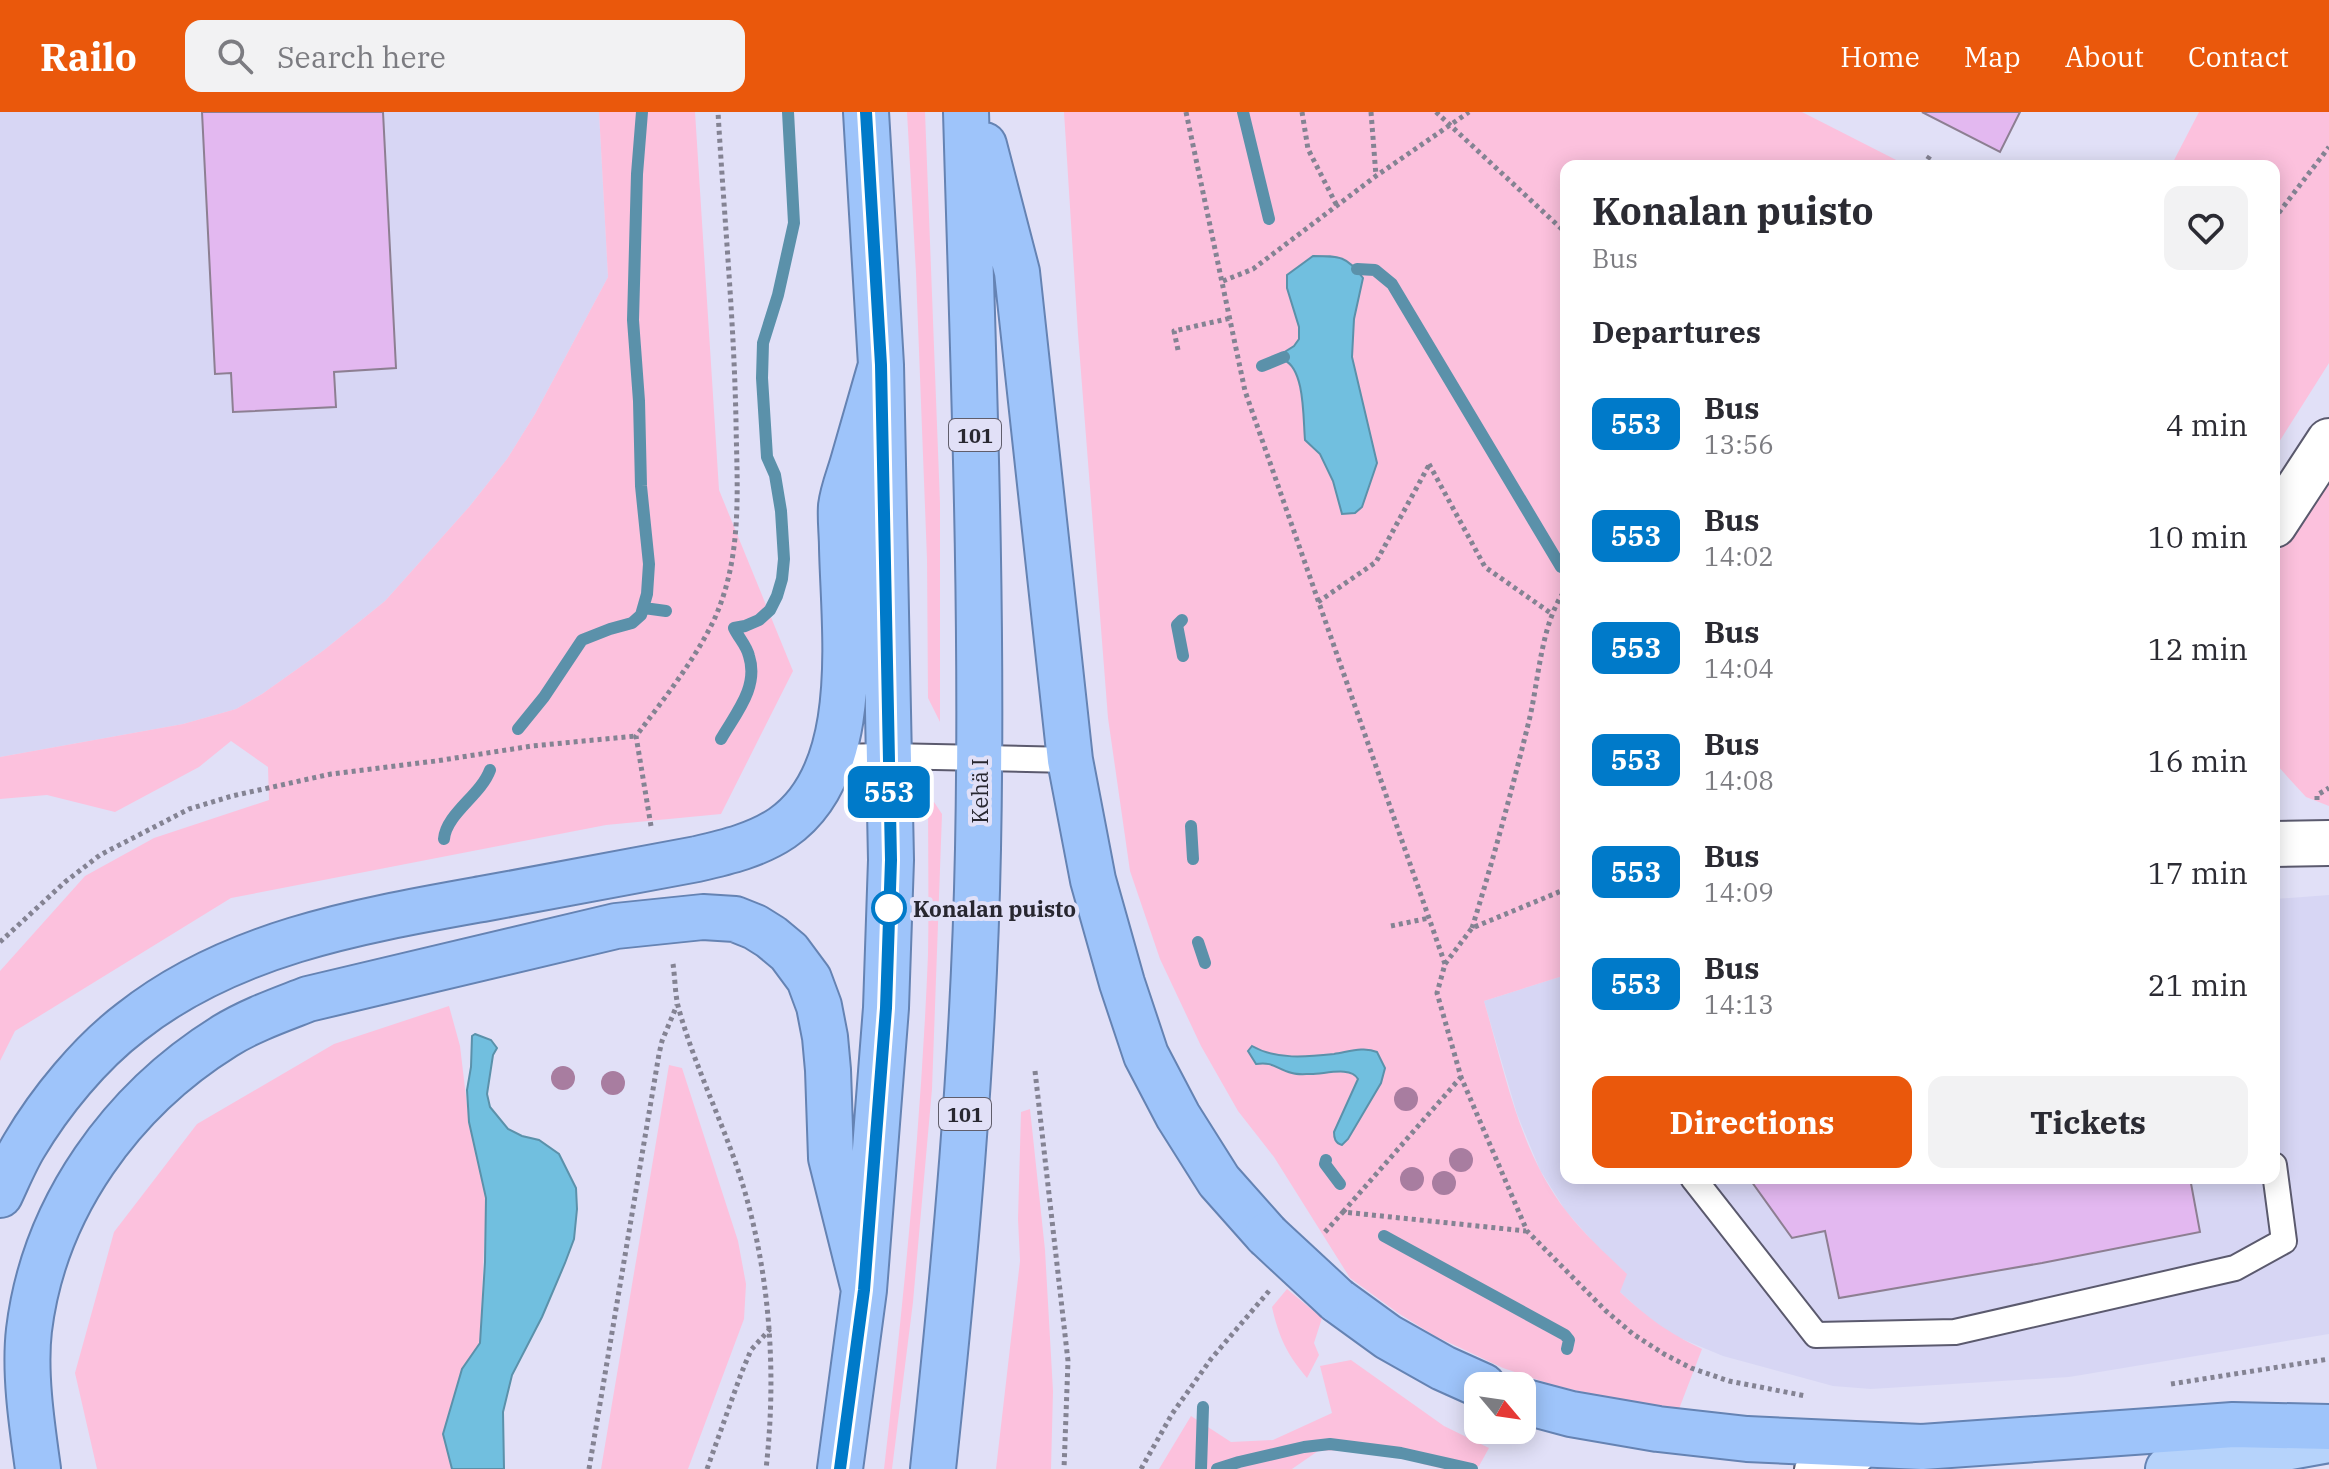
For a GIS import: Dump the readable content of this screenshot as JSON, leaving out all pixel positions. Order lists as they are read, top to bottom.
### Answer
{
  "streets": {
    "highway": ["101", "Kehä I"]
  },
  "places": ["Konalan puisto"],
  "lines": ["bus line 553"],
  "north": "bottom right",
  "page": {
    "header": "Railo",
    "search": "Search here",
    "nav": [
      "Home",
      "Map",
      "About",
      "Contact"
    ],
    "on_map": "553",
    "heading": [
      ["Konalan puisto", "Bus"],
      "Departures"
    ],
    "list": [
      {
        "mark": "553",
        "name": "Bus",
        "note": "13:56",
        "value": "4 min"
      },
      {
        "mark": "553",
        "name": "Bus",
        "note": "14:02",
        "value": "10 min"
      },
      {
        "mark": "553",
        "name": "Bus",
        "note": "14:04",
        "value": "12 min"
      },
      {
        "mark": "553",
        "name": "Bus",
        "note": "14:08",
        "value": "16 min"
      },
      {
        "mark": "553",
        "name": "Bus",
        "note": "14:09",
        "value": "17 min"
      },
      {
        "mark": "553",
        "name": "Bus",
        "note": "14:13",
        "value": "21 min"
      }
    ],
    "buttons": ["Directions", "Tickets"]
  }
}
